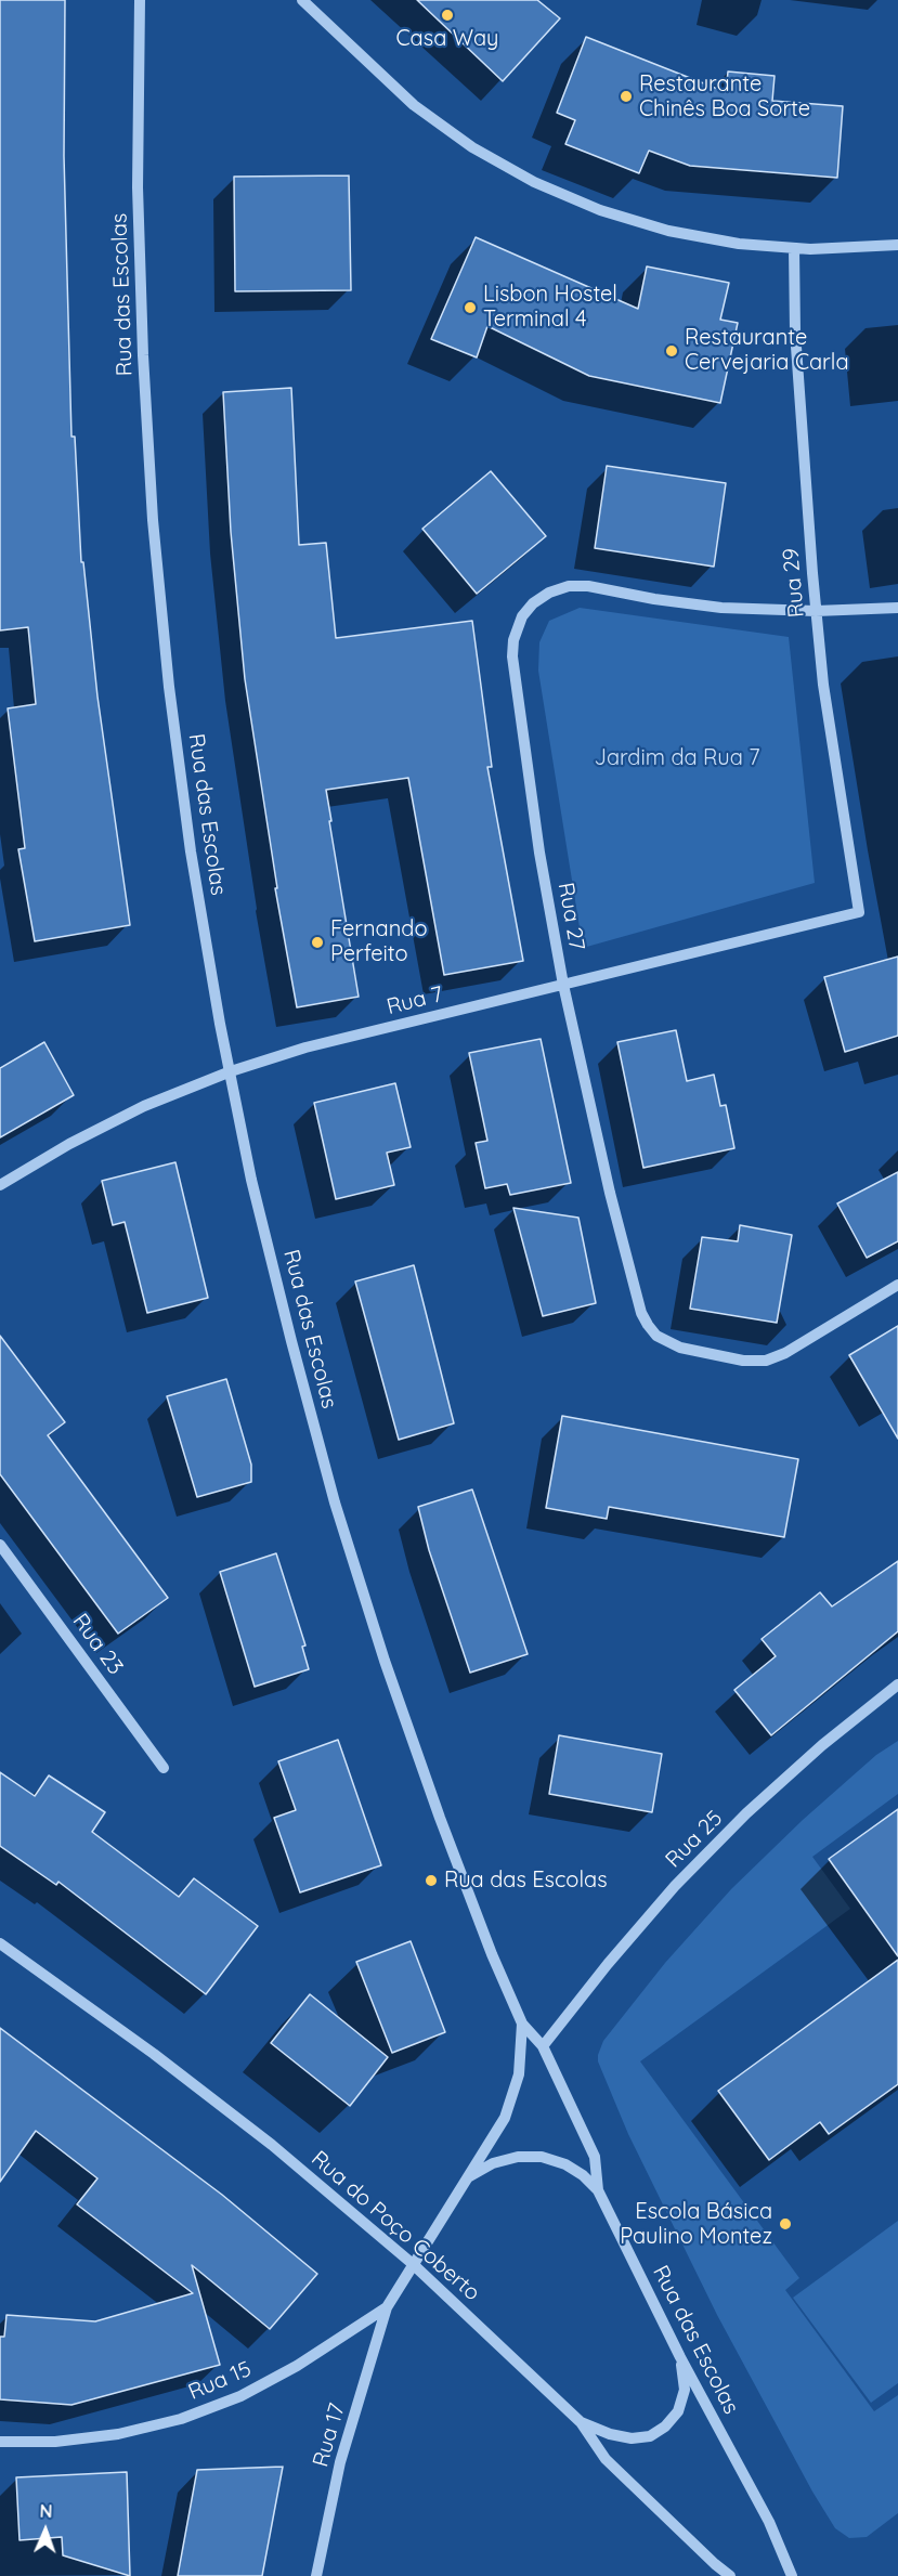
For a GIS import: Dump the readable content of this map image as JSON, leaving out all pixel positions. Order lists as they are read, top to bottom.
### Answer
{
  "streets": {
    "street": [
      "Rua das Escolas",
      "Rua 29",
      "Rua 27",
      "Rua 7",
      "Rua 23",
      "Rua 25",
      "Rua do Poço Coberto",
      "Rua 15",
      "Rua 17"
    ]
  },
  "crossings": [
    ["Rua das Escolas", "Rua 7"],
    ["Rua das Escolas", "Rua 25"],
    ["Rua das Escolas", "Rua 15"],
    ["Rua 29", "Rua 27"],
    ["Rua 29", "Rua 7"],
    ["Rua 27", "Rua 7"],
    ["Rua do Poço Coberto", "Rua 15"],
    ["Rua 15", "Rua 17"]
  ],
  "parks": ["Jardim da Rua 7"],
  "places": [
    "Casa Way",
    "Restaurante Chinês Boa Sorte",
    "Lisbon Hostel Terminal 4",
    "Restaurante Cervejaria Carla",
    "Fernando Perfeito",
    "Rua das Escolas",
    "Escola Básica Paulino Montez"
  ],
  "north": "top"
}
